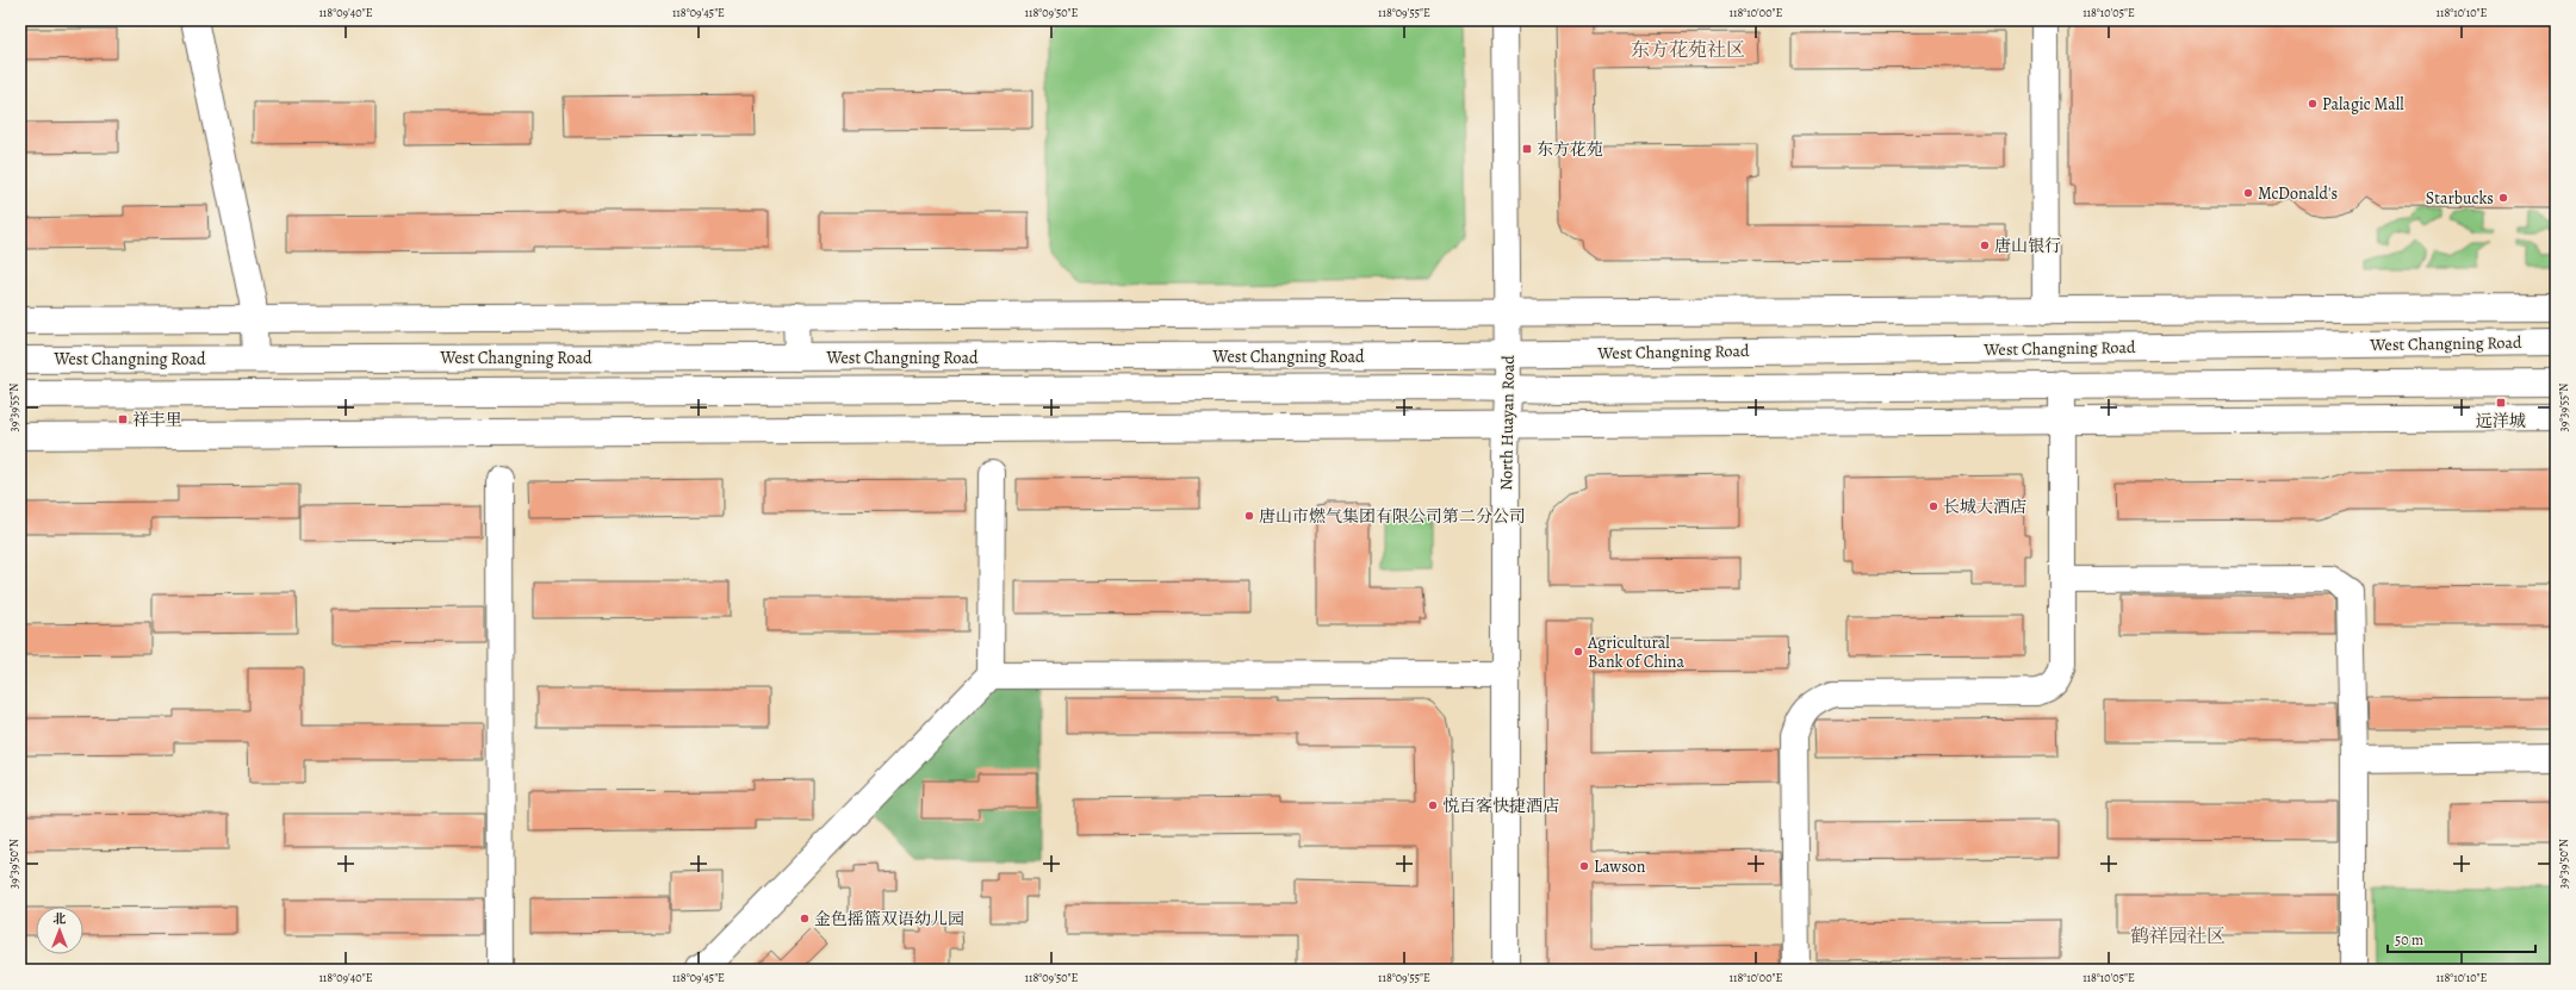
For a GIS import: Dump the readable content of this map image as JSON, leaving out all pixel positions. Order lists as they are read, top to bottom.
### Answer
{
  "streets": {
    "street": ["West Changning Road", "North Huayan Road"]
  },
  "crossings": [
    ["West Changning Road", "North Huayan Road"]
  ],
  "districts": ["东方花苑社区", "鹤祥园社区"],
  "places": {
    "other": [
      "Palagic Mall",
      "McDonald's",
      "Starbucks",
      "唐山银行",
      "长城大酒店",
      "唐山市燃气集团有限公司第二分公司",
      "Agricultural Bank of China",
      "悦百客快捷酒店",
      "Lawson",
      "金色摇篮双语幼儿园"
    ],
    "transit": ["东方花苑", "远洋城", "祥丰里"]
  },
  "scale_bar": "50 m",
  "north": "top",
  "coordinates": [
    "118°09'40\"E",
    "118°09'45\"E",
    "118°09'50\"E",
    "118°09'55\"E",
    "118°10'00\"E",
    "118°10'05\"E",
    "118°10'10\"E",
    "39°39'55\"N",
    "39°39'50\"N"
  ]
}
